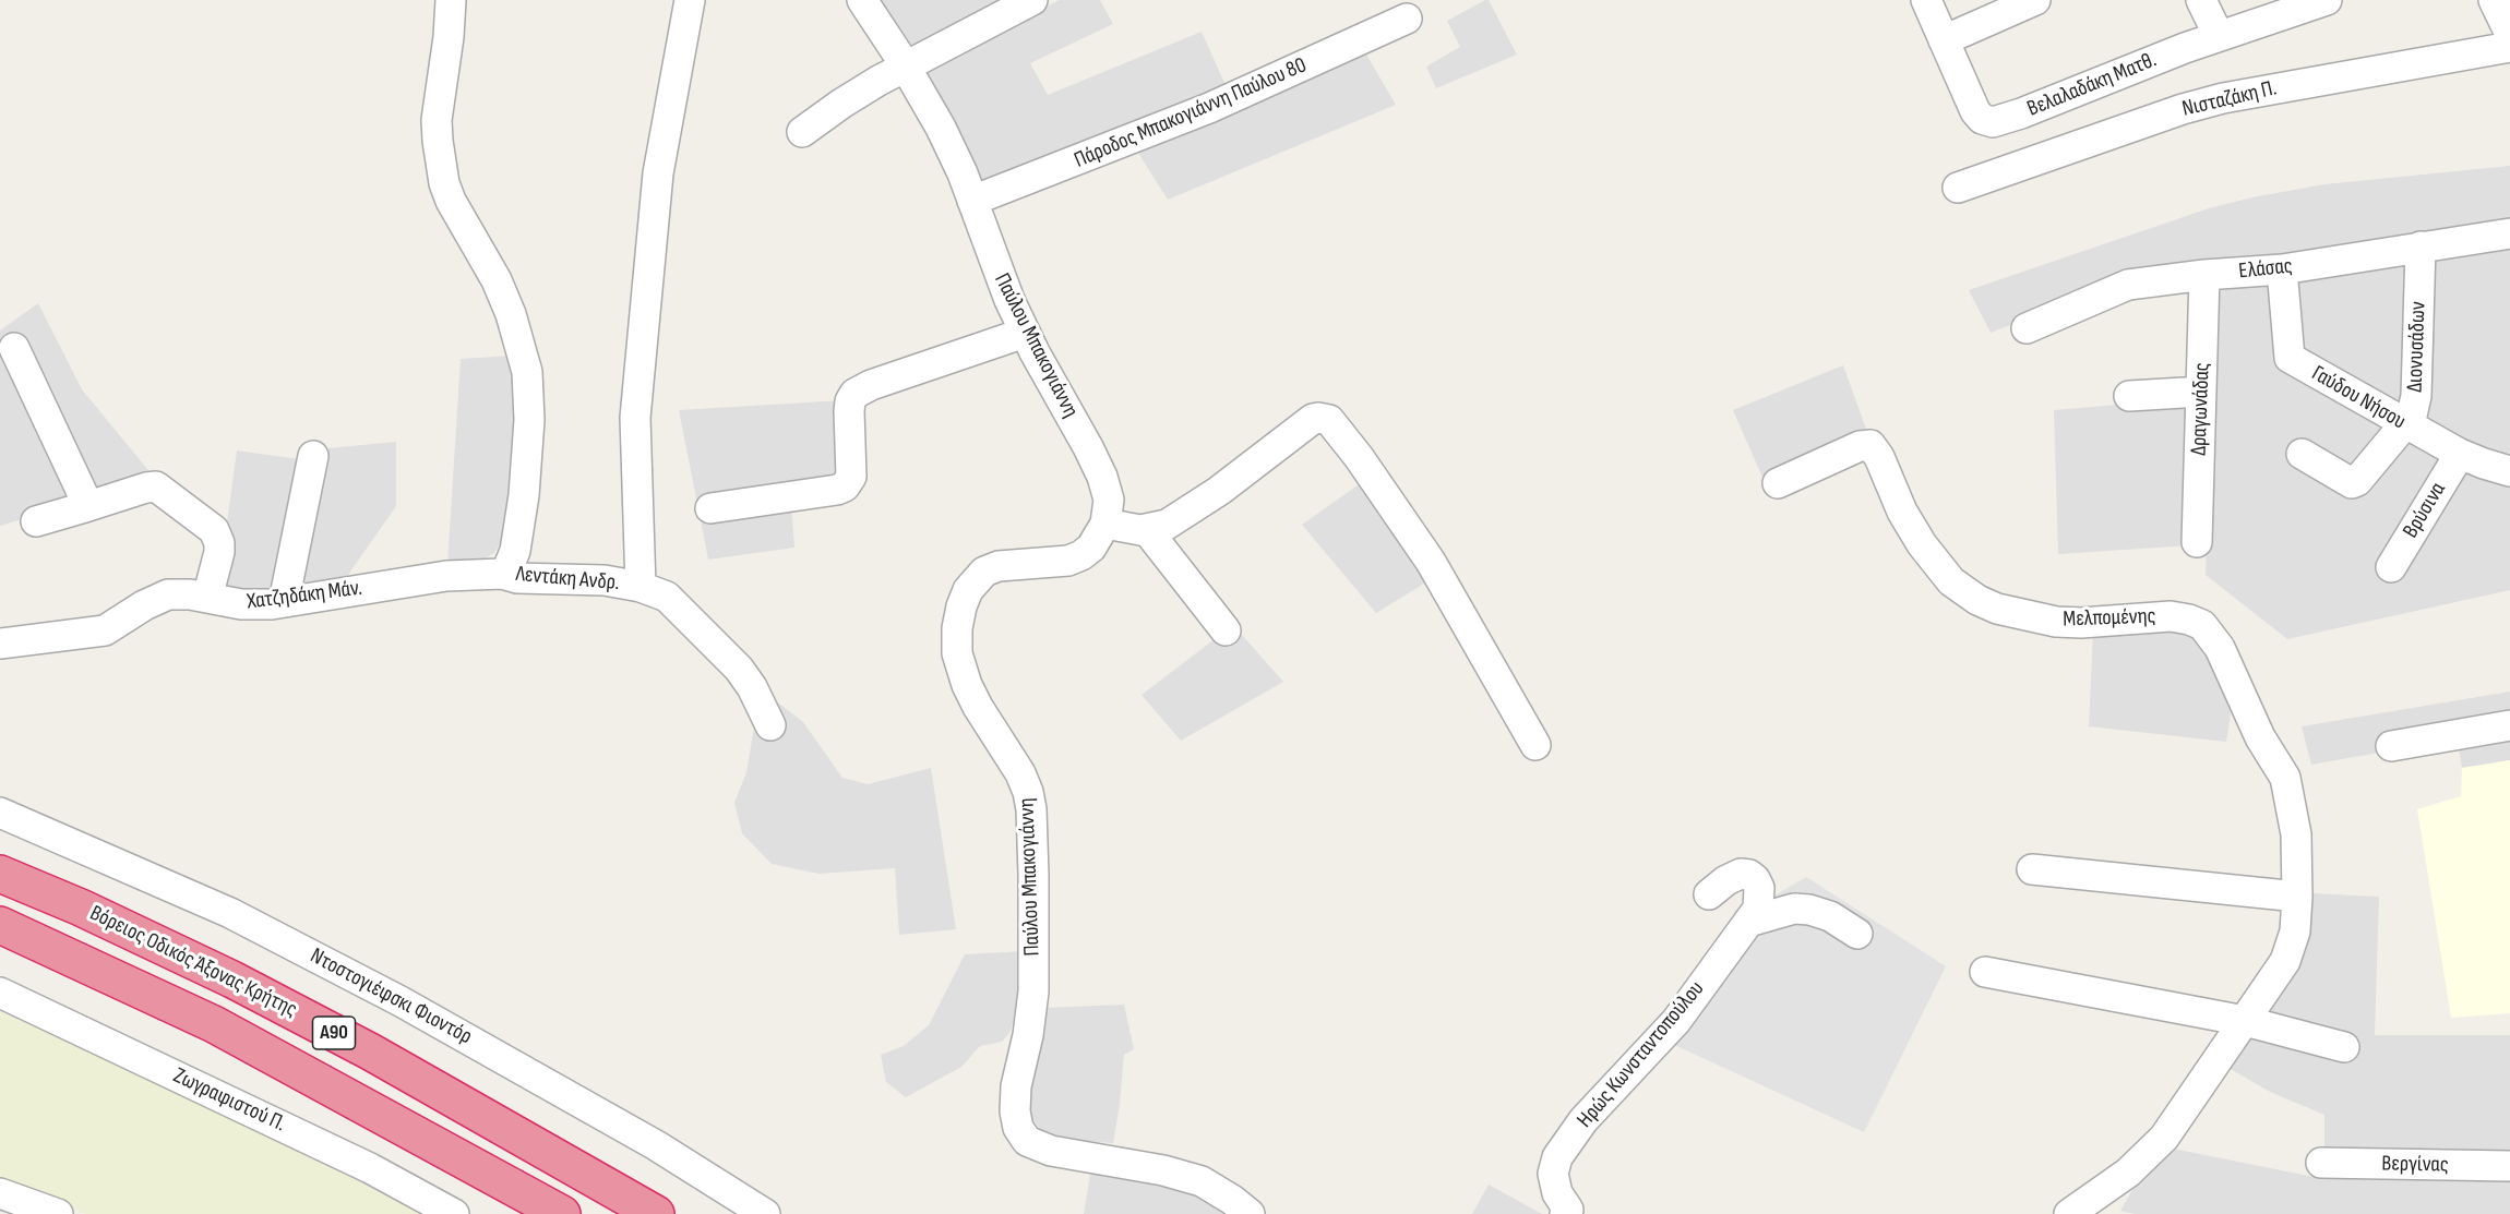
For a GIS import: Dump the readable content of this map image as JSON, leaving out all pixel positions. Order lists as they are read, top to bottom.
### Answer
{
  "streets": {
    "highway": ["Βόρειος Οδικός Άξονας Κρήτης", "Α90"],
    "street": [
      "Βελαλαδάκη Ματθ.",
      "Νισταζάκη Π.",
      "Πάροδος Μπακογιάννη Παύλου 80",
      "Ελάσας",
      "Παύλου Μπακογιάννη",
      "Διονυσάδων",
      "Γαύδου Νήσου",
      "Δραγωνάδας",
      "Βρύσινα",
      "Λεντάκη Ανδρ.",
      "Χατζηδάκη Μάν.",
      "Μελπομένης",
      "Ντοστογιέφσκι Φιοντόρ",
      "Ηρώς Κωνσταντοπούλου",
      "Ζωγραφιστού Π.",
      "Βεργίνας"
    ]
  },
  "crossings": [
    ["Πάροδος Μπακογιάννη Παύλου 80", "Παύλου Μπακογιάννη"],
    ["Ελάσας", "Διονυσάδων"],
    ["Ελάσας", "Γαύδου Νήσου"],
    ["Ελάσας", "Δραγωνάδας"],
    ["Διονυσάδων", "Γαύδου Νήσου"],
    ["Γαύδου Νήσου", "Βρύσινα"],
    ["Λεντάκη Ανδρ.", "Χατζηδάκη Μάν."]
  ]
}
